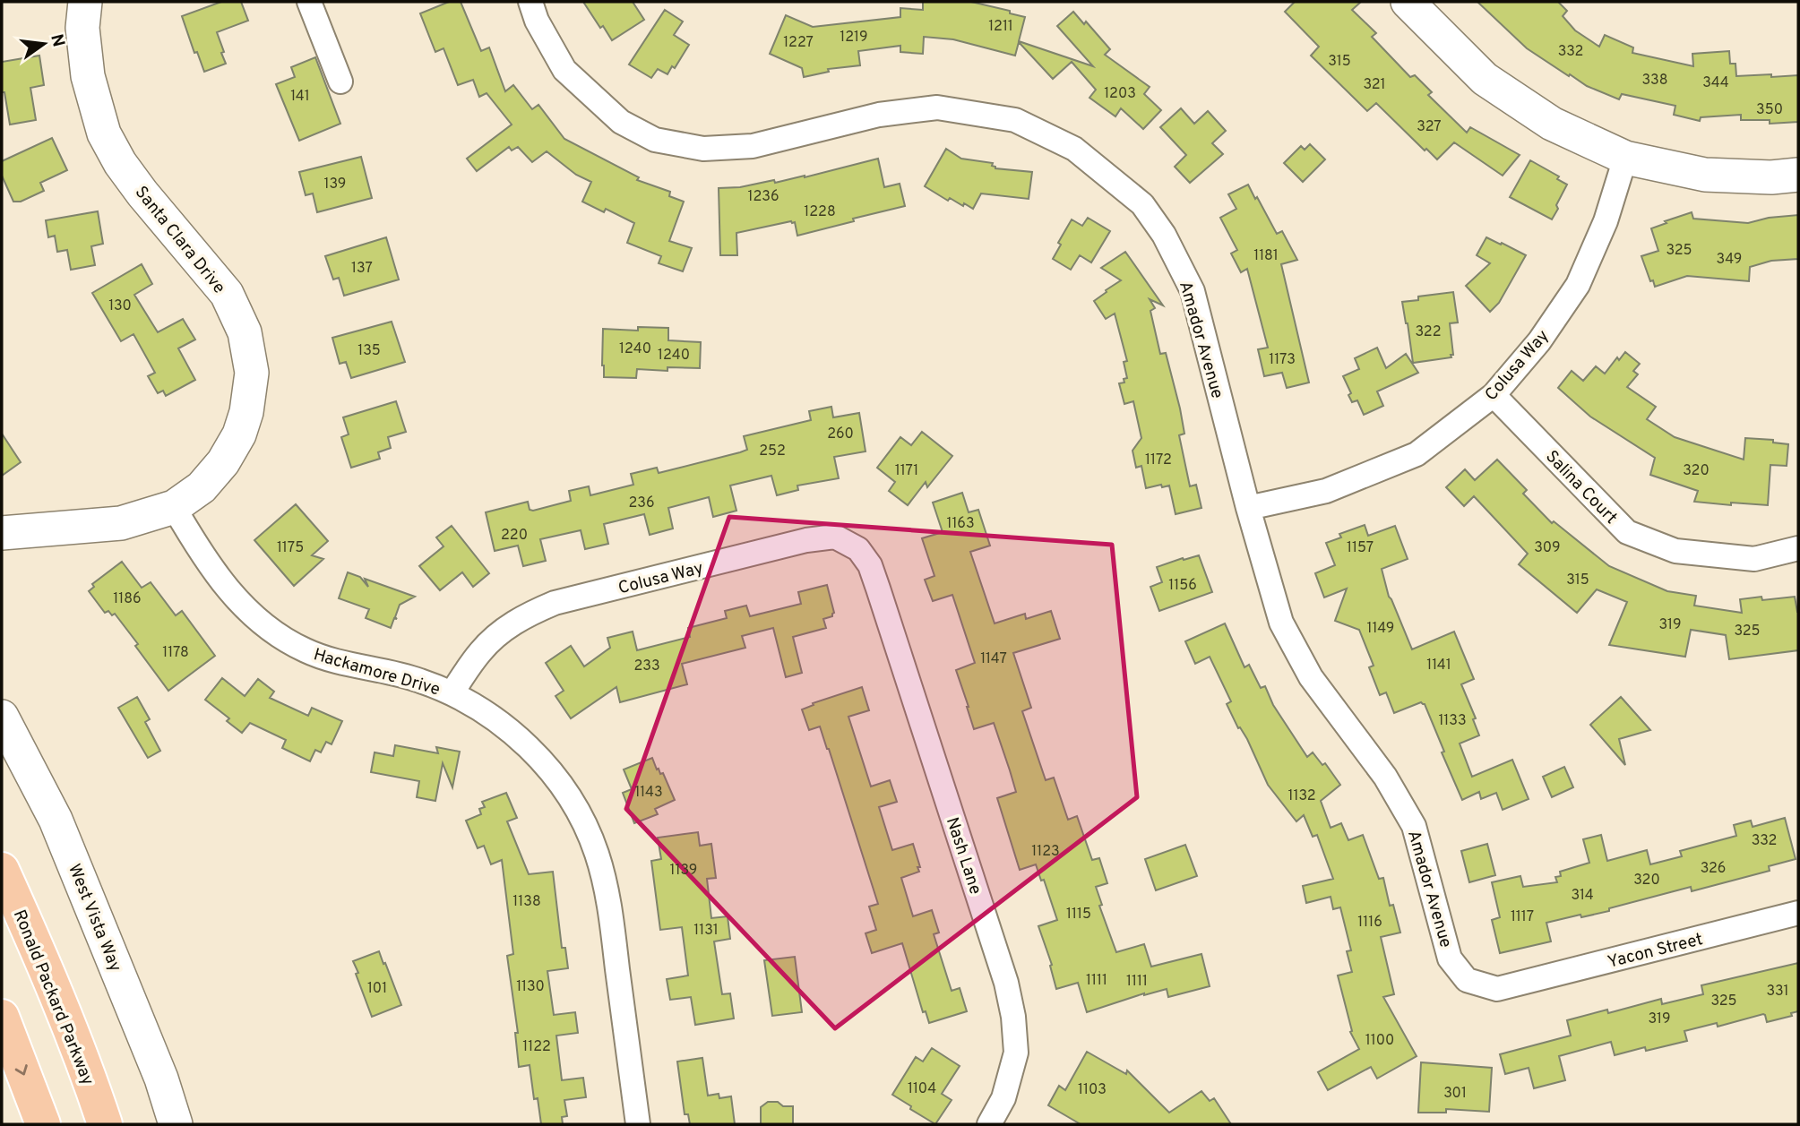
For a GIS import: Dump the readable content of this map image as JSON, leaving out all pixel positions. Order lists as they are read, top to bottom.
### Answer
{
  "streets": {
    "highway": ["Ronald Packard Parkway"],
    "street": [
      "Santa Clara Drive",
      "Amador Avenue",
      "Colusa Way",
      "Salina Court",
      "Hackamore Drive",
      "Nash Lane",
      "West Vista Way",
      "Yacon Street"
    ]
  },
  "crossings": [
    ["Santa Clara Drive", "Hackamore Drive"],
    ["Amador Avenue", "Colusa Way"],
    ["Amador Avenue", "Yacon Street"],
    ["Colusa Way", "Salina Court"],
    ["Colusa Way", "Hackamore Drive"],
    ["Colusa Way", "Nash Lane"]
  ],
  "house_numbers": [
    "1211",
    "1219",
    "1227",
    "332",
    "315",
    "338",
    "344",
    "321",
    "1203",
    "141",
    "350",
    "327",
    "139",
    "1236",
    "1228",
    "325",
    "1181",
    "349",
    "137",
    "130",
    "322",
    "1240",
    "135",
    "1240",
    "1173",
    "260",
    "252",
    "1172",
    "1171",
    "320",
    "236",
    "1163",
    "220",
    "1175",
    "1157",
    "309",
    "315",
    "1156",
    "1186",
    "319",
    "1149",
    "325",
    "1178",
    "1147",
    "1141",
    "233",
    "1133",
    "1143",
    "1132",
    "332",
    "1123",
    "326",
    "1139",
    "320",
    "314",
    "1138",
    "1115",
    "1117",
    "1116",
    "1131",
    "1111",
    "1111",
    "1130",
    "101",
    "331",
    "325",
    "319",
    "1100",
    "1122",
    "1104",
    "1103",
    "301"
  ],
  "north": "right"
}
